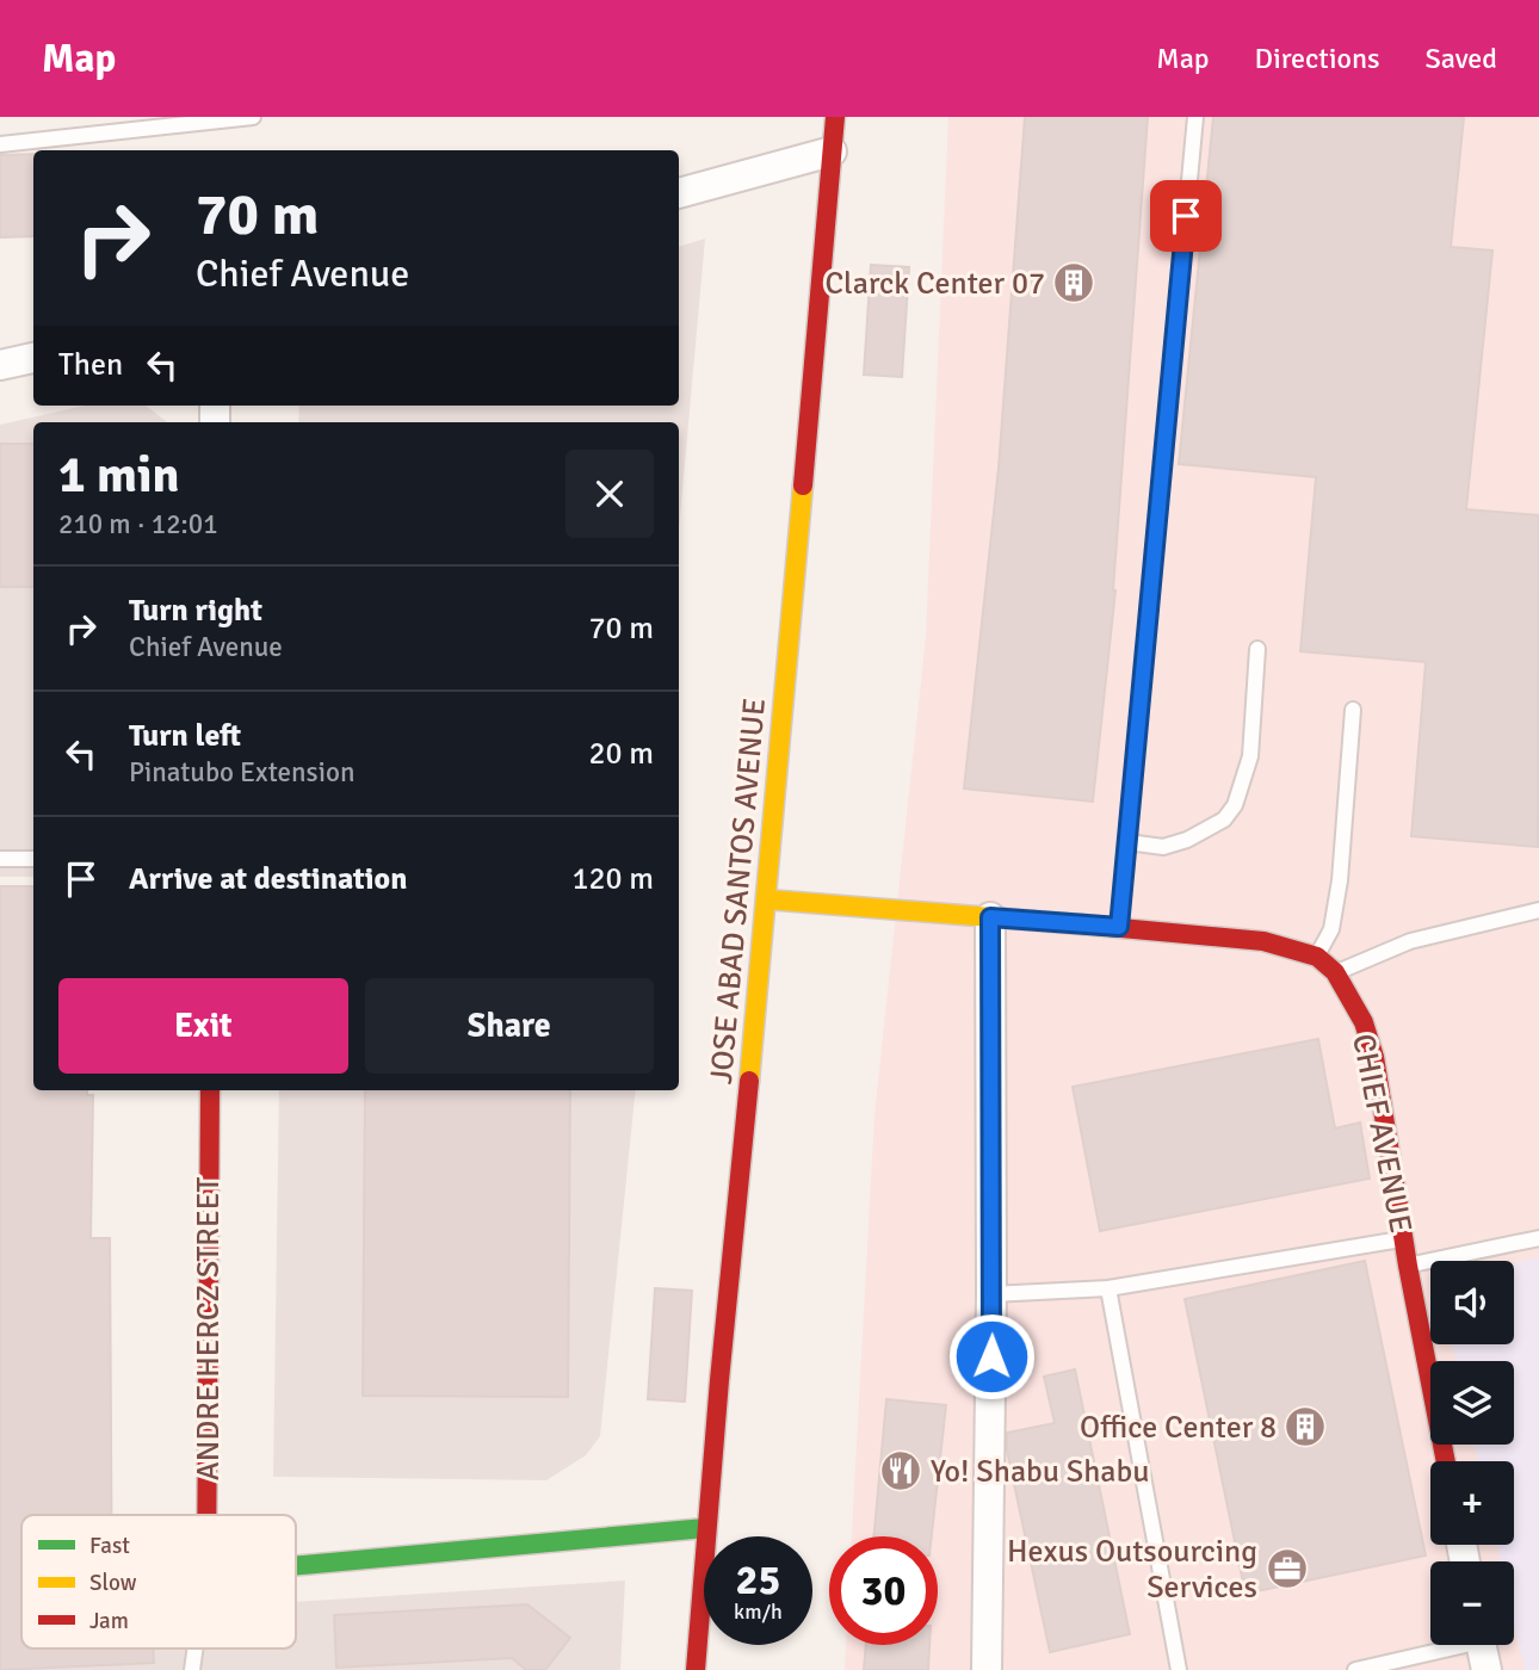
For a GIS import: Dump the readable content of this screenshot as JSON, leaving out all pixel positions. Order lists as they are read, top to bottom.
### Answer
{
  "streets": {
    "street": ["JOSE ABAD SANTOS AVENUE", "CHIEF AVENUE", "ANDRE HERCZ STREET"]
  },
  "crossings": [
    ["JOSE ABAD SANTOS AVENUE", "CHIEF AVENUE"]
  ],
  "places": {
    "building": ["Clarck Center 07", "Office Center 8"],
    "restaurant": ["Yo! Shabu Shabu"],
    "office": ["Hexus Outsourcing Services"]
  },
  "legend": ["Fast", "Slow", "Jam"],
  "page": {
    "header": "Map",
    "nav": ["Map", "Directions", "Saved"],
    "turn": ["70 m", "Chief Avenue"],
    "then": "Then",
    "heading": ["1 min", "210 m · 12:01"],
    "list": [
      {
        "name": "Turn right",
        "note": "Chief Avenue",
        "value": "70 m"
      },
      {
        "name": "Turn left",
        "note": "Pinatubo Extension",
        "value": "20 m"
      },
      {
        "name": "Arrive at destination",
        "value": "120 m"
      }
    ],
    "buttons": ["Exit", "Share"],
    "map_buttons": ["+", "−"],
    "speed": "25 km/h",
    "limit": "30"
  }
}
